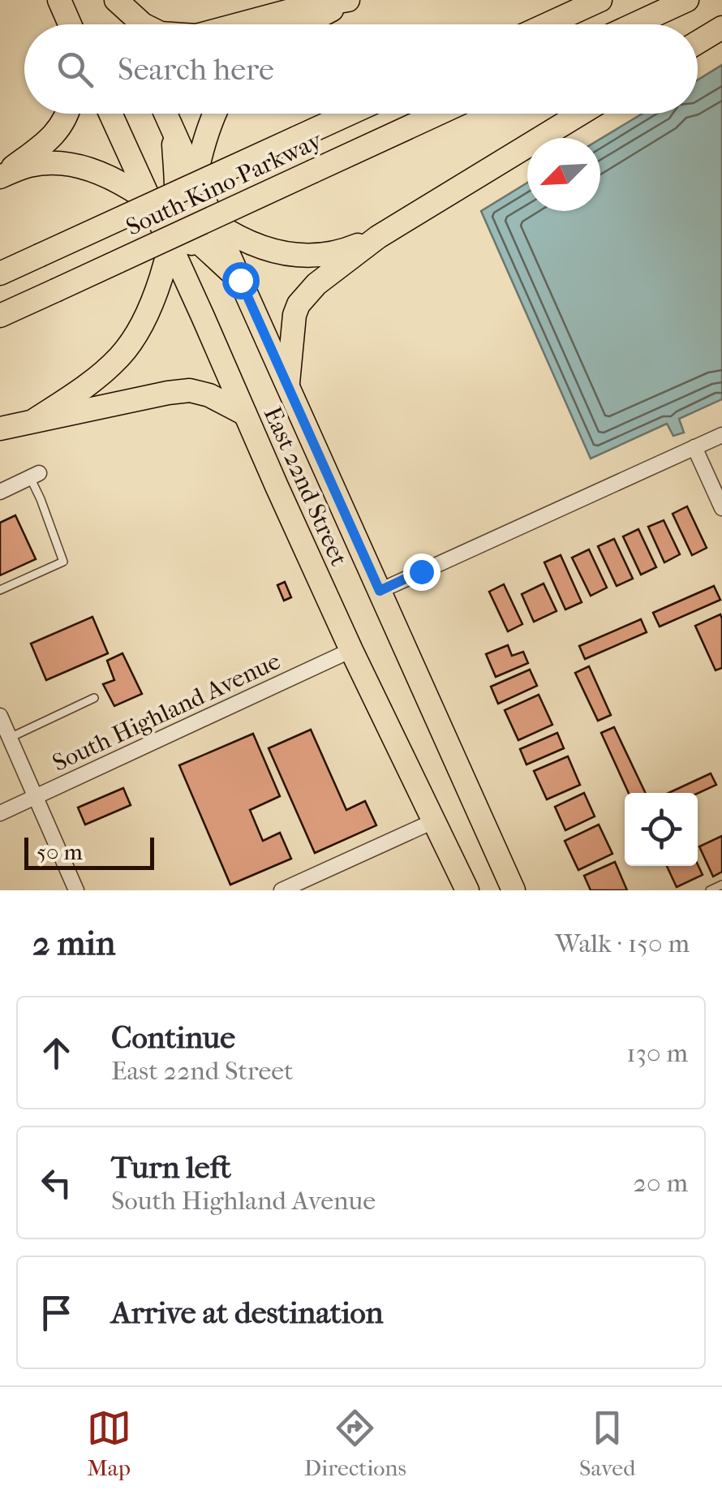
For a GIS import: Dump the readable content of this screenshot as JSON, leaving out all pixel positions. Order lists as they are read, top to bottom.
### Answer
{
  "streets": {
    "main road": ["South Kino Parkway", "East 22nd Street"],
    "street": ["South Highland Avenue"]
  },
  "crossings": [
    ["East 22nd Street", "South Highland Avenue"]
  ],
  "scale_bar": "50 m",
  "north": "bottom left",
  "page": {
    "search": "Search here",
    "scale": "50 m",
    "heading": ["2 min", "Walk · 150 m"],
    "list": [
      ["Continue", "East 22nd Street", "130 m"],
      ["Turn left", "South Highland Avenue", "20 m"],
      "Arrive at destination"
    ],
    "nav": ["Map", "Directions", "Saved"]
  }
}
